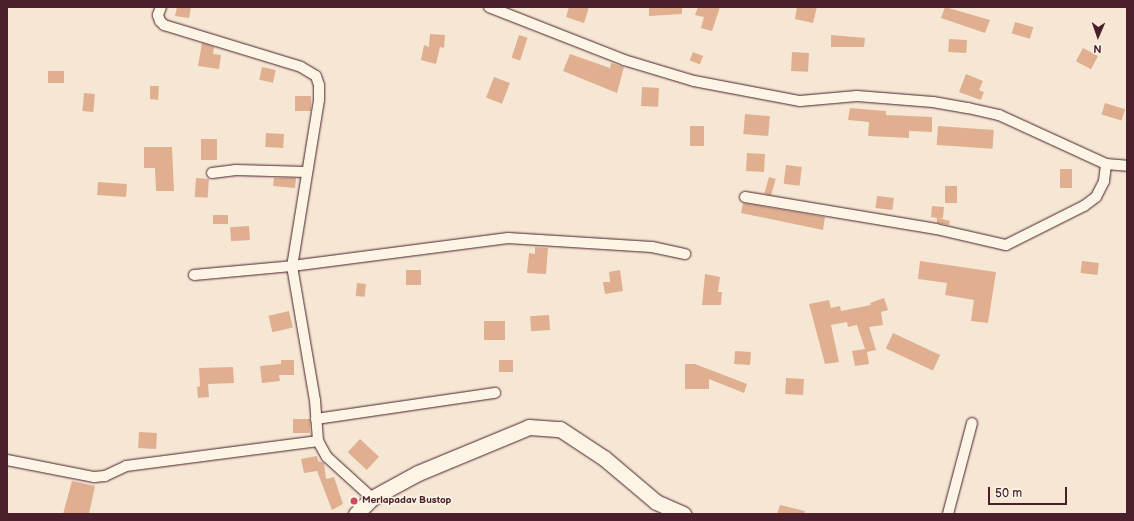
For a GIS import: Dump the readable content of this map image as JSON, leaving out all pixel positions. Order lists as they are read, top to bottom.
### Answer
{
  "places": ["Merlapadav Bustop"],
  "scale_bar": "50 m",
  "north": "bottom"
}
